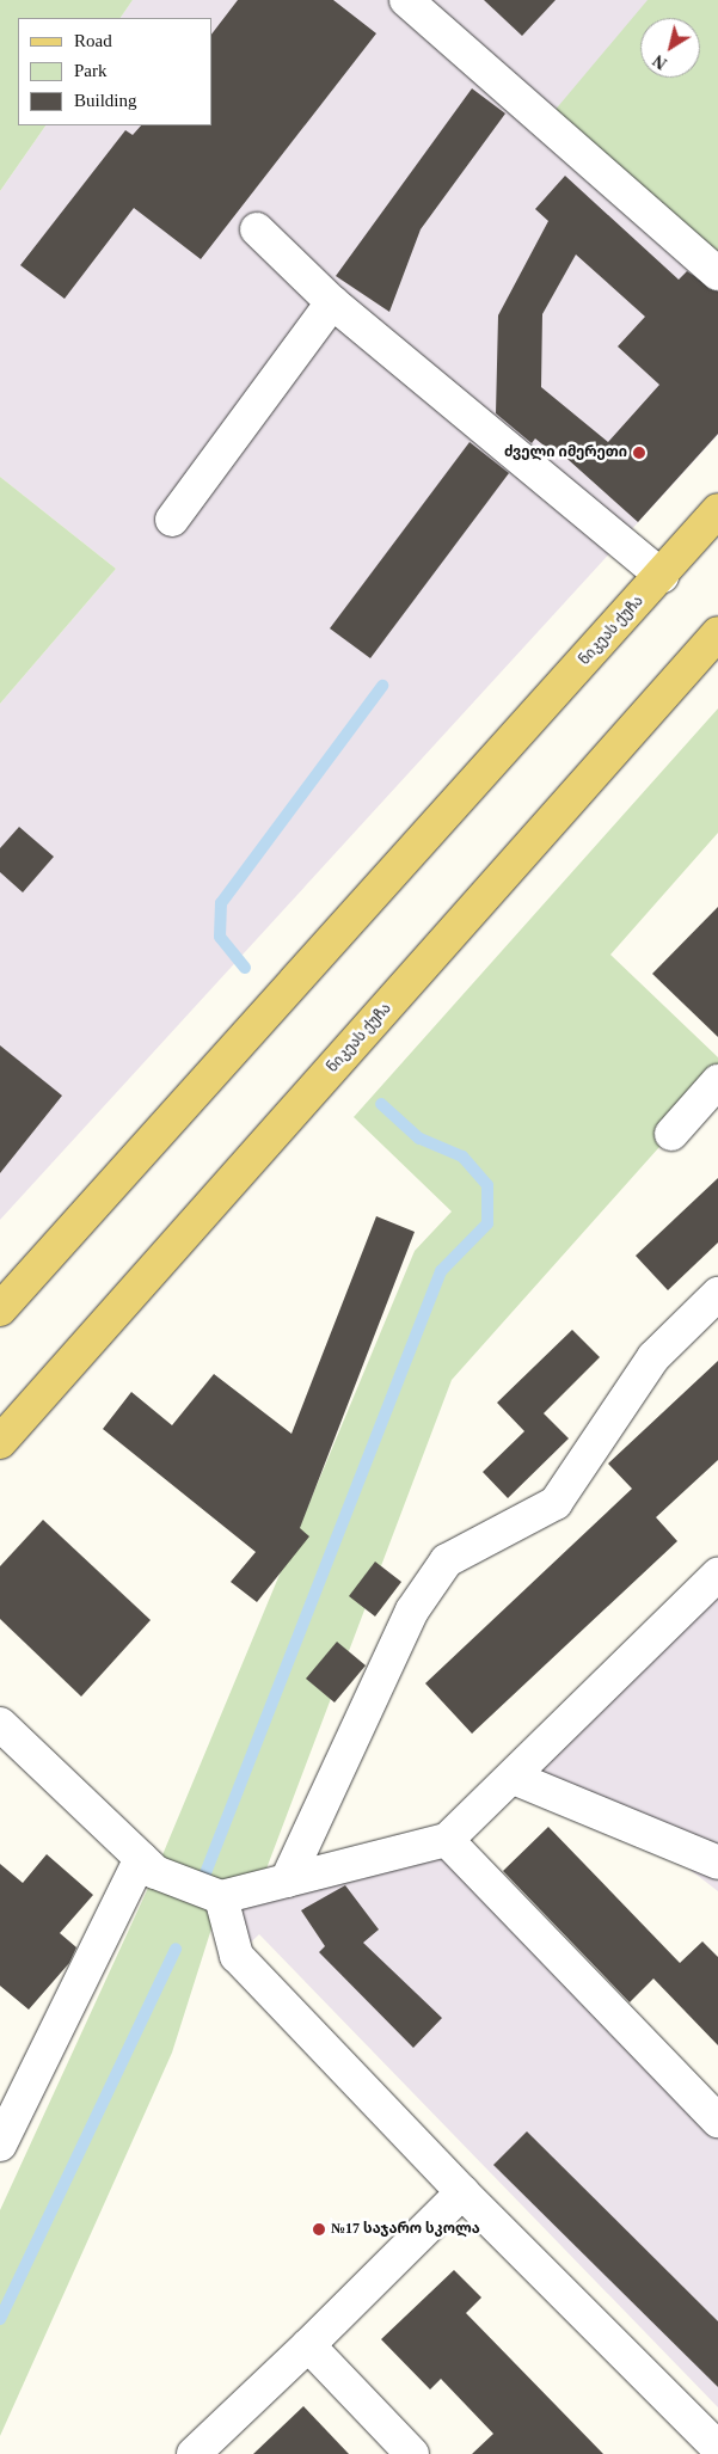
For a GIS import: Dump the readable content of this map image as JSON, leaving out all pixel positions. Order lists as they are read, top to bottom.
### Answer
{
  "streets": {
    "main road": ["ნიკეას ქუჩა"]
  },
  "places": ["ძველი იმერეთი", "№17 საჯარო სკოლა"],
  "legend": ["Road", "Park", "Building"],
  "north": "bottom left"
}
